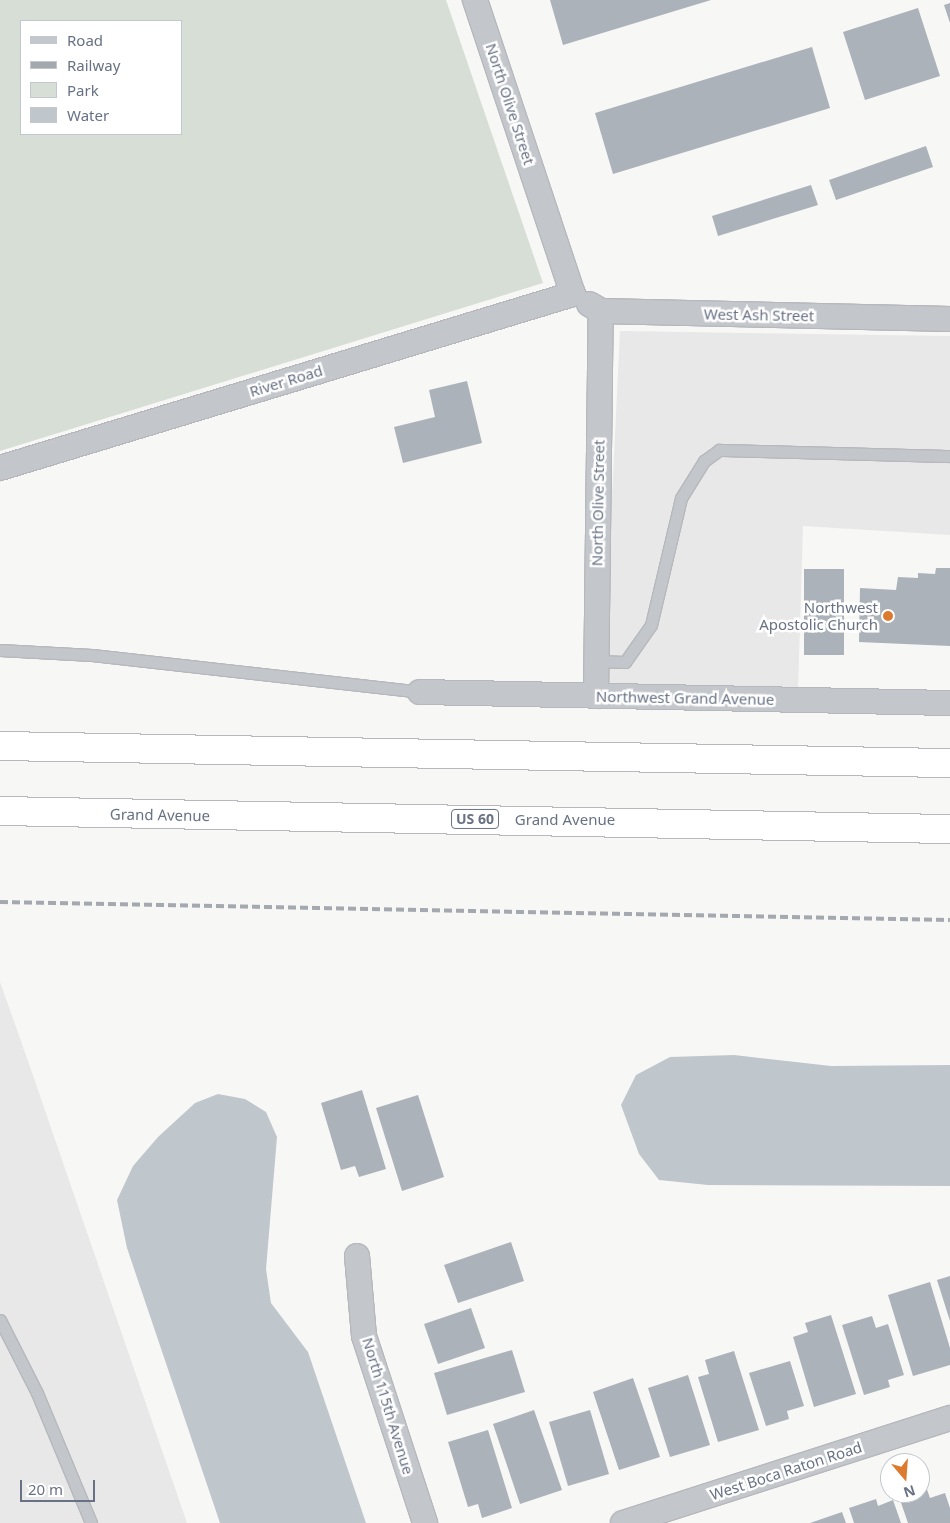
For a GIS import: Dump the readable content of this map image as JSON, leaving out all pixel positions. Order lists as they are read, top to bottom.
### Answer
{
  "streets": {
    "highway": ["Grand Avenue", "US 60"],
    "street": [
      "North Olive Street",
      "West Ash Street",
      "River Road",
      "Northwest Grand Avenue",
      "North 115th Avenue",
      "West Boca Raton Road"
    ]
  },
  "crossings": [
    ["North Olive Street", "West Ash Street"],
    ["North Olive Street", "River Road"],
    ["North Olive Street", "Northwest Grand Avenue"],
    ["West Ash Street", "River Road"]
  ],
  "places": ["Northwest Apostolic Church"],
  "legend": [
    "Road",
    "Railway",
    "Park",
    "Water"
  ],
  "scale_bar": "20 m",
  "north": "bottom"
}
